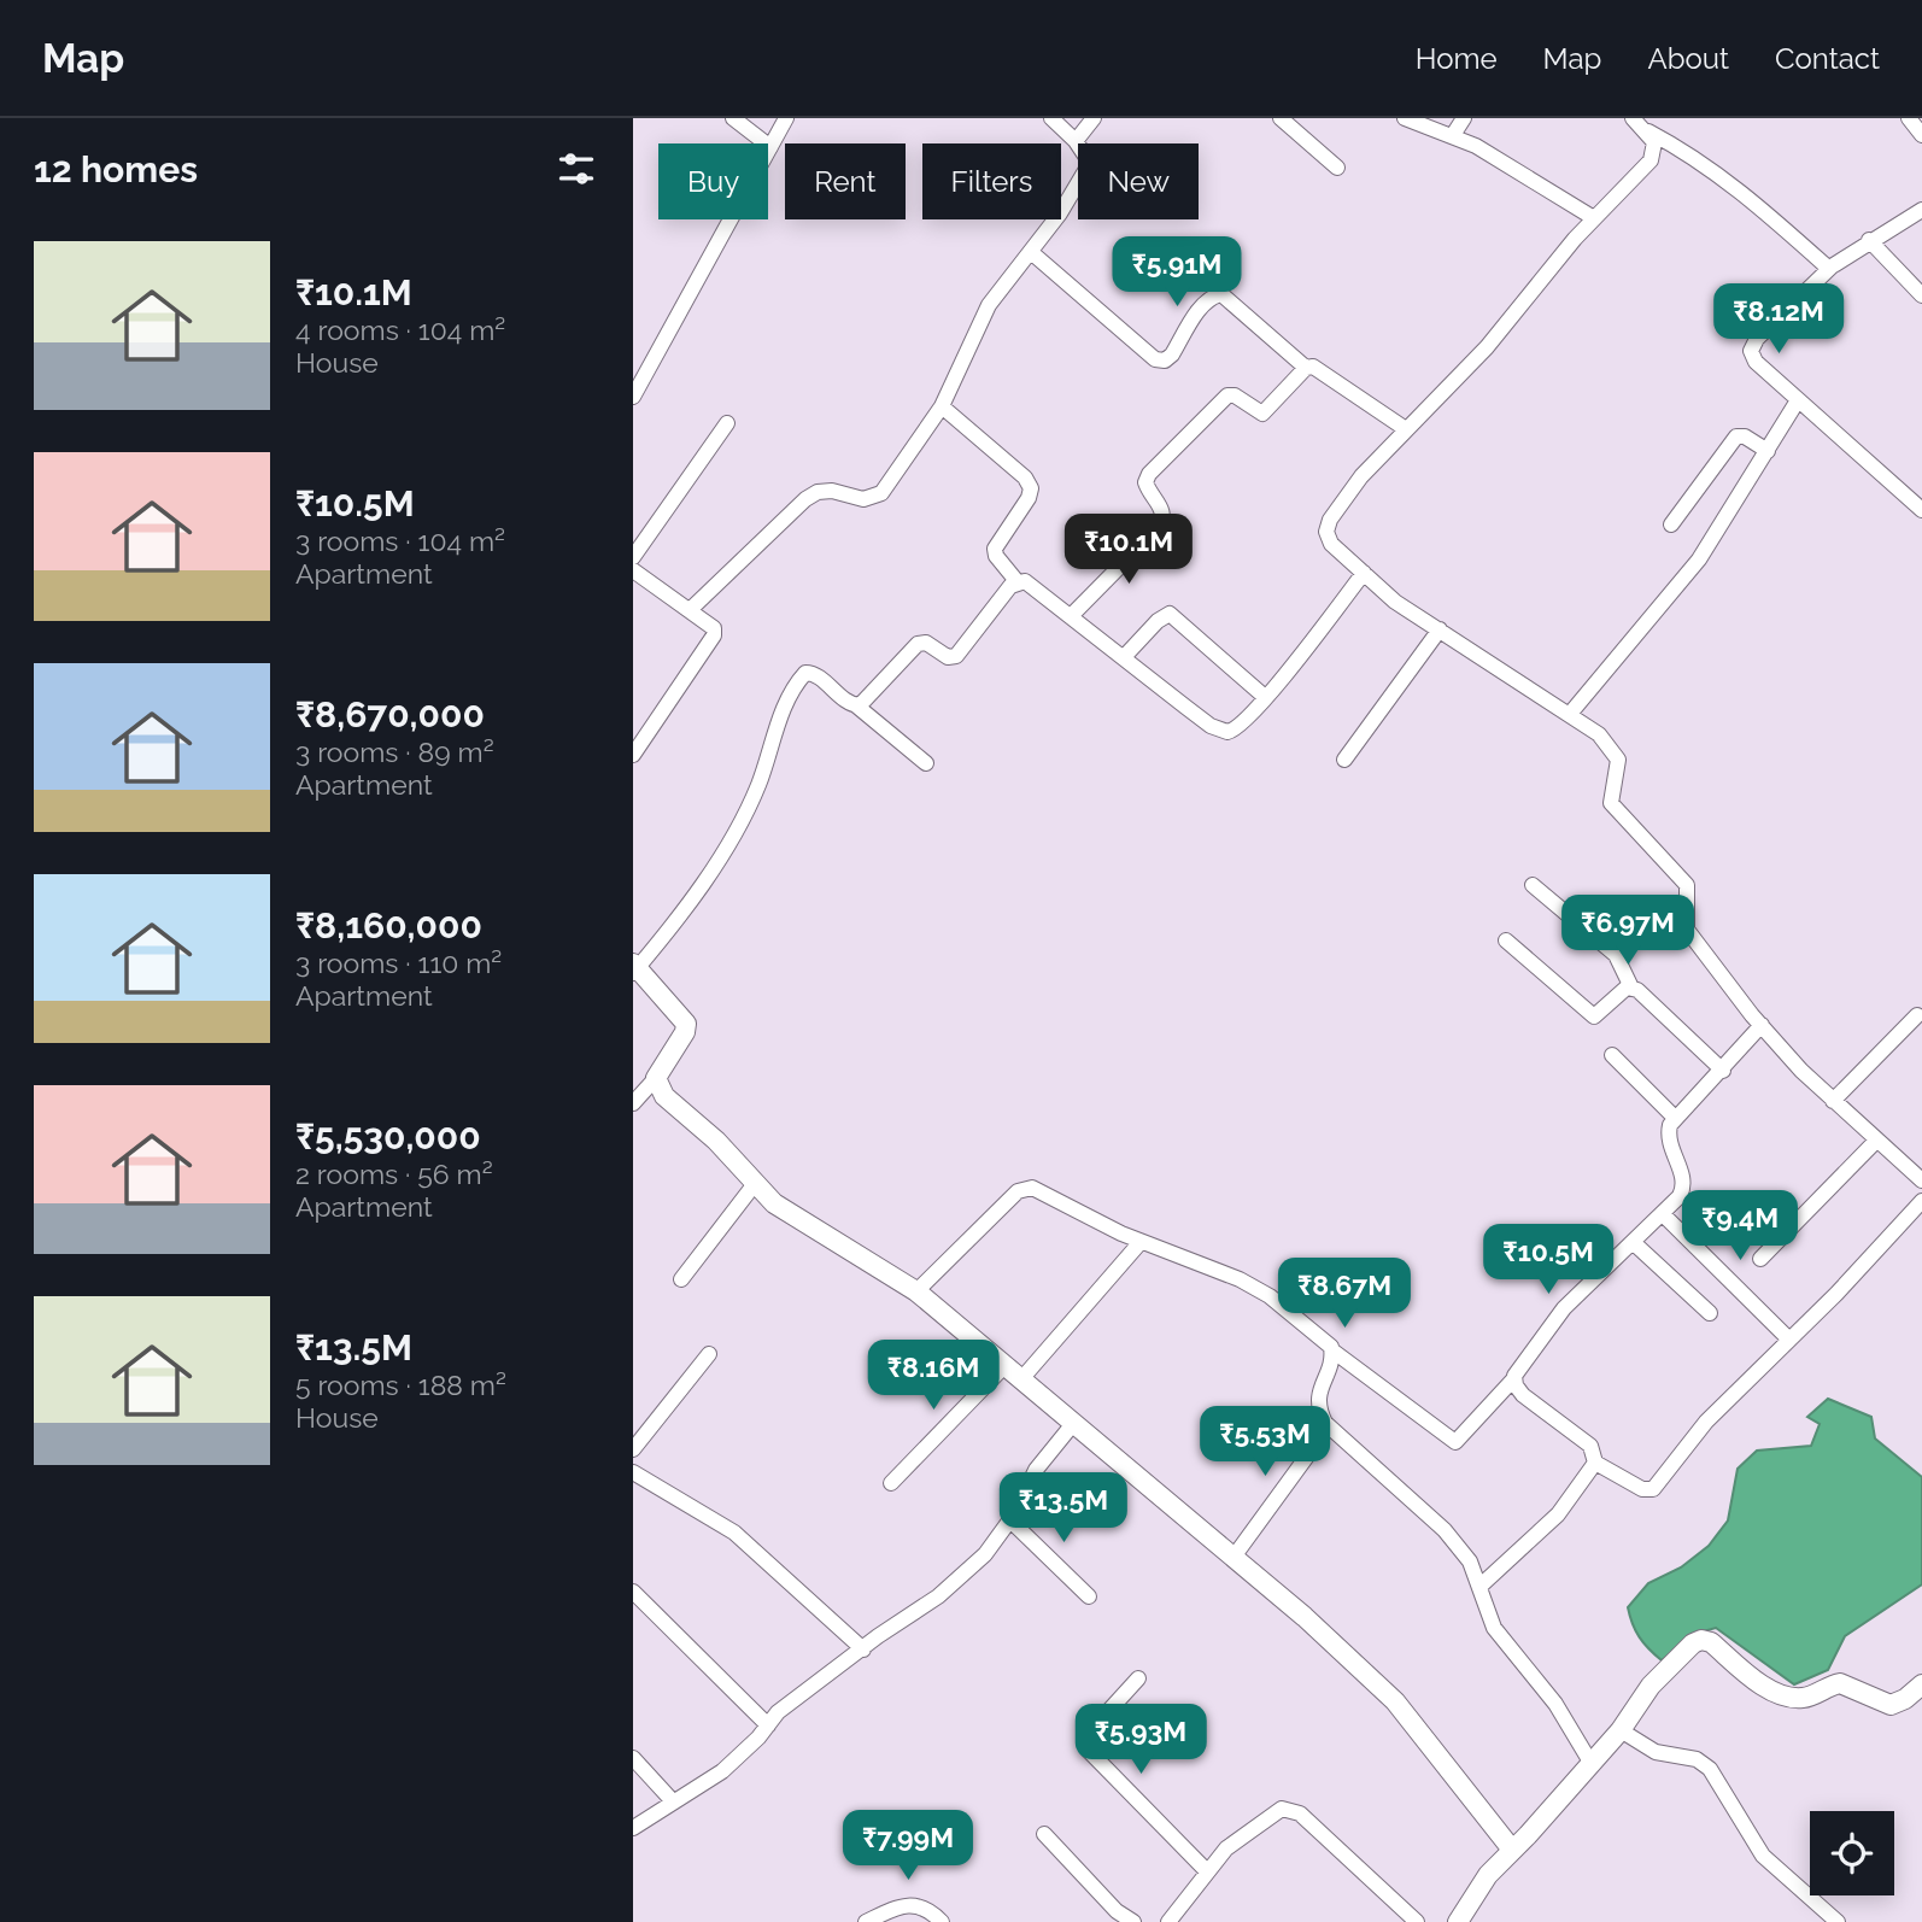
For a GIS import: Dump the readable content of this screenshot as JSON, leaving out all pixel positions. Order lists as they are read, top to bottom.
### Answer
{
  "page": {
    "header": "Map",
    "nav": [
      "Home",
      "Map",
      "About",
      "Contact"
    ],
    "heading": "12 homes",
    "chip": [
      "Buy",
      "Rent",
      "Filters",
      "New"
    ],
    "list": [
      {
        "name": "₹10.1M",
        "note": "4 rooms · 104 m² · House"
      },
      {
        "name": "₹10.5M",
        "note": "3 rooms · 104 m² · Apartment"
      },
      {
        "name": "₹8,670,000",
        "note": "3 rooms · 89 m² · Apartment"
      },
      {
        "name": "₹8,160,000",
        "note": "3 rooms · 110 m² · Apartment"
      },
      {
        "name": "₹5,530,000",
        "note": "2 rooms · 56 m² · Apartment"
      },
      {
        "name": "₹13.5M",
        "note": "5 rooms · 188 m² · House"
      }
    ],
    "price": [
      "₹5.91M",
      "₹8.12M",
      "₹10.1M",
      "₹6.97M",
      "₹9.4M",
      "₹10.5M",
      "₹8.67M",
      "₹8.16M",
      "₹5.53M",
      "₹13.5M",
      "₹5.93M",
      "₹7.99M"
    ]
  }
}
